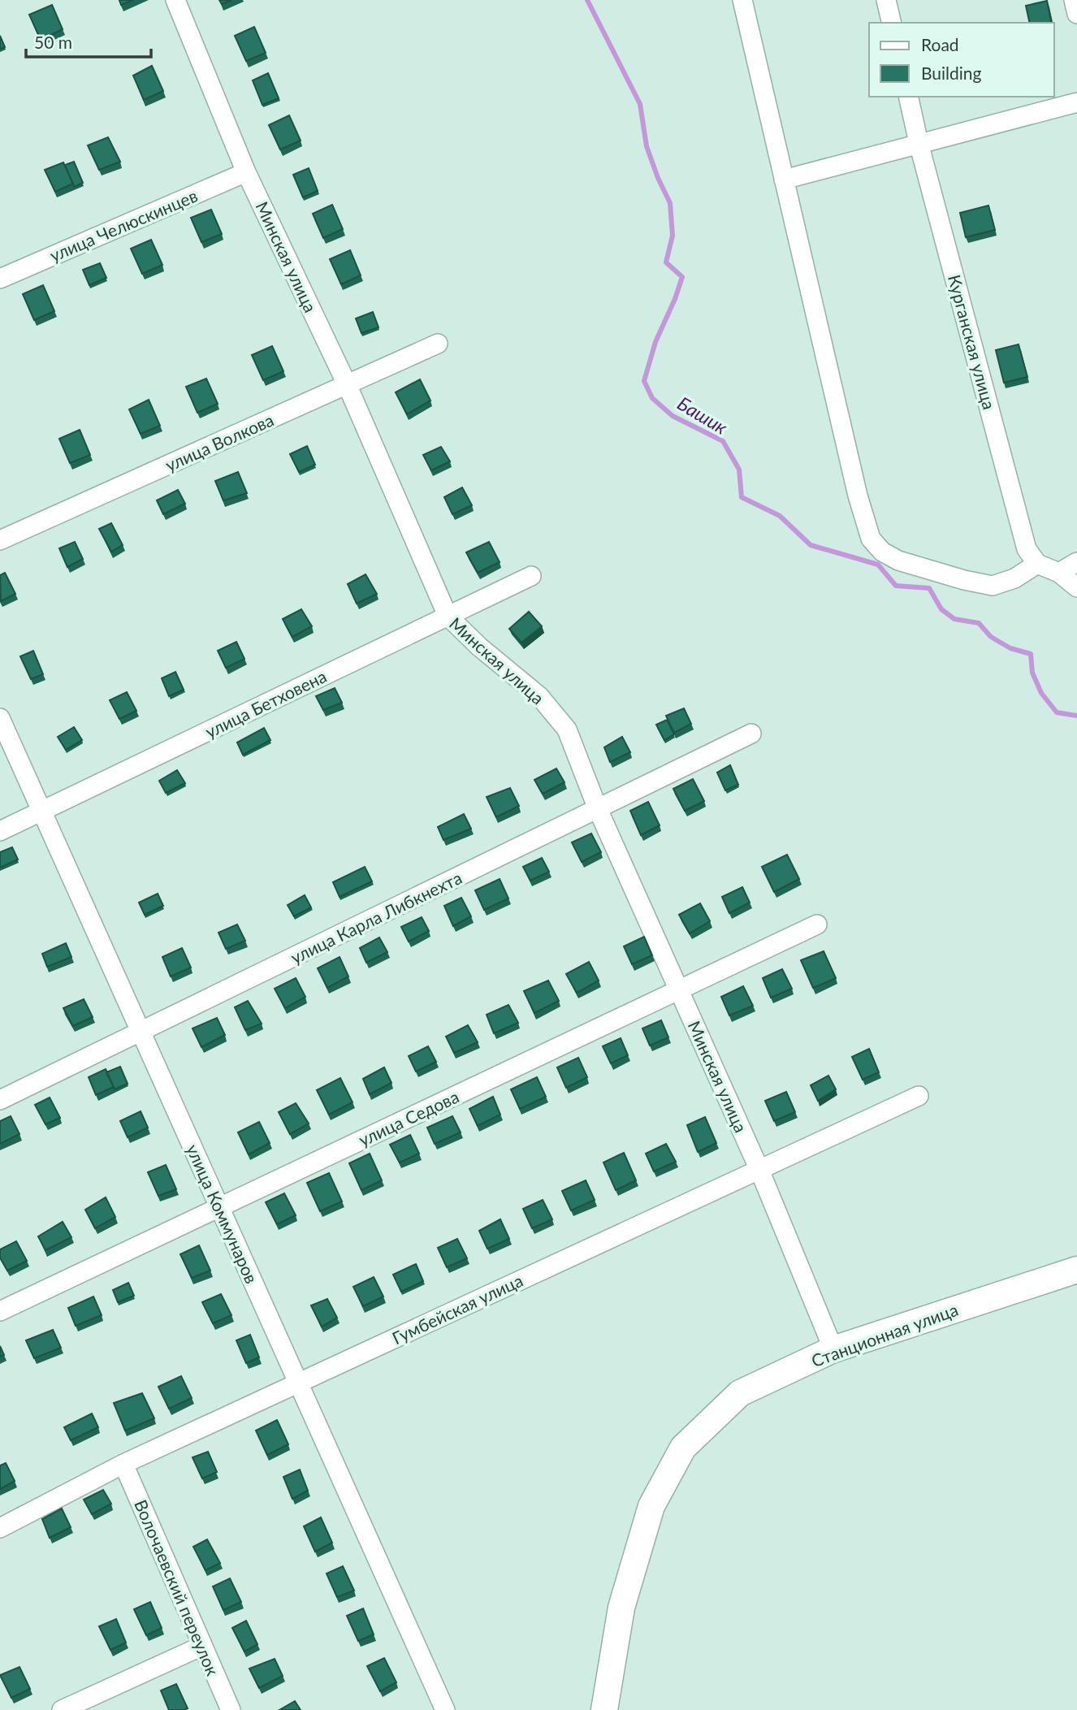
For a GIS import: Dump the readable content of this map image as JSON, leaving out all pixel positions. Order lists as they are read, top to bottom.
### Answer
{
  "streets": {
    "street": [
      "улица Челюскинцев",
      "Минская улица",
      "Курганская улица",
      "улица Волкова",
      "улица Бетховена",
      "улица Карла Либкнехта",
      "улица Седова",
      "улица Коммунаров",
      "Гумбейская улица",
      "Станционная улица",
      "Волочаевский переулок"
    ]
  },
  "crossings": [
    ["улица Челюскинцев", "Минская улица"],
    ["Минская улица", "улица Волкова"],
    ["Минская улица", "улица Бетховена"],
    ["Минская улица", "улица Карла Либкнехта"],
    ["Минская улица", "улица Седова"],
    ["Минская улица", "Гумбейская улица"],
    ["Минская улица", "Станционная улица"],
    ["улица Бетховена", "улица Коммунаров"],
    ["улица Карла Либкнехта", "улица Коммунаров"],
    ["улица Седова", "улица Коммунаров"],
    ["улица Коммунаров", "Гумбейская улица"],
    ["Гумбейская улица", "Волочаевский переулок"]
  ],
  "water": ["Башик"],
  "legend": ["Road", "Building"],
  "scale_bar": "50 m"
}
